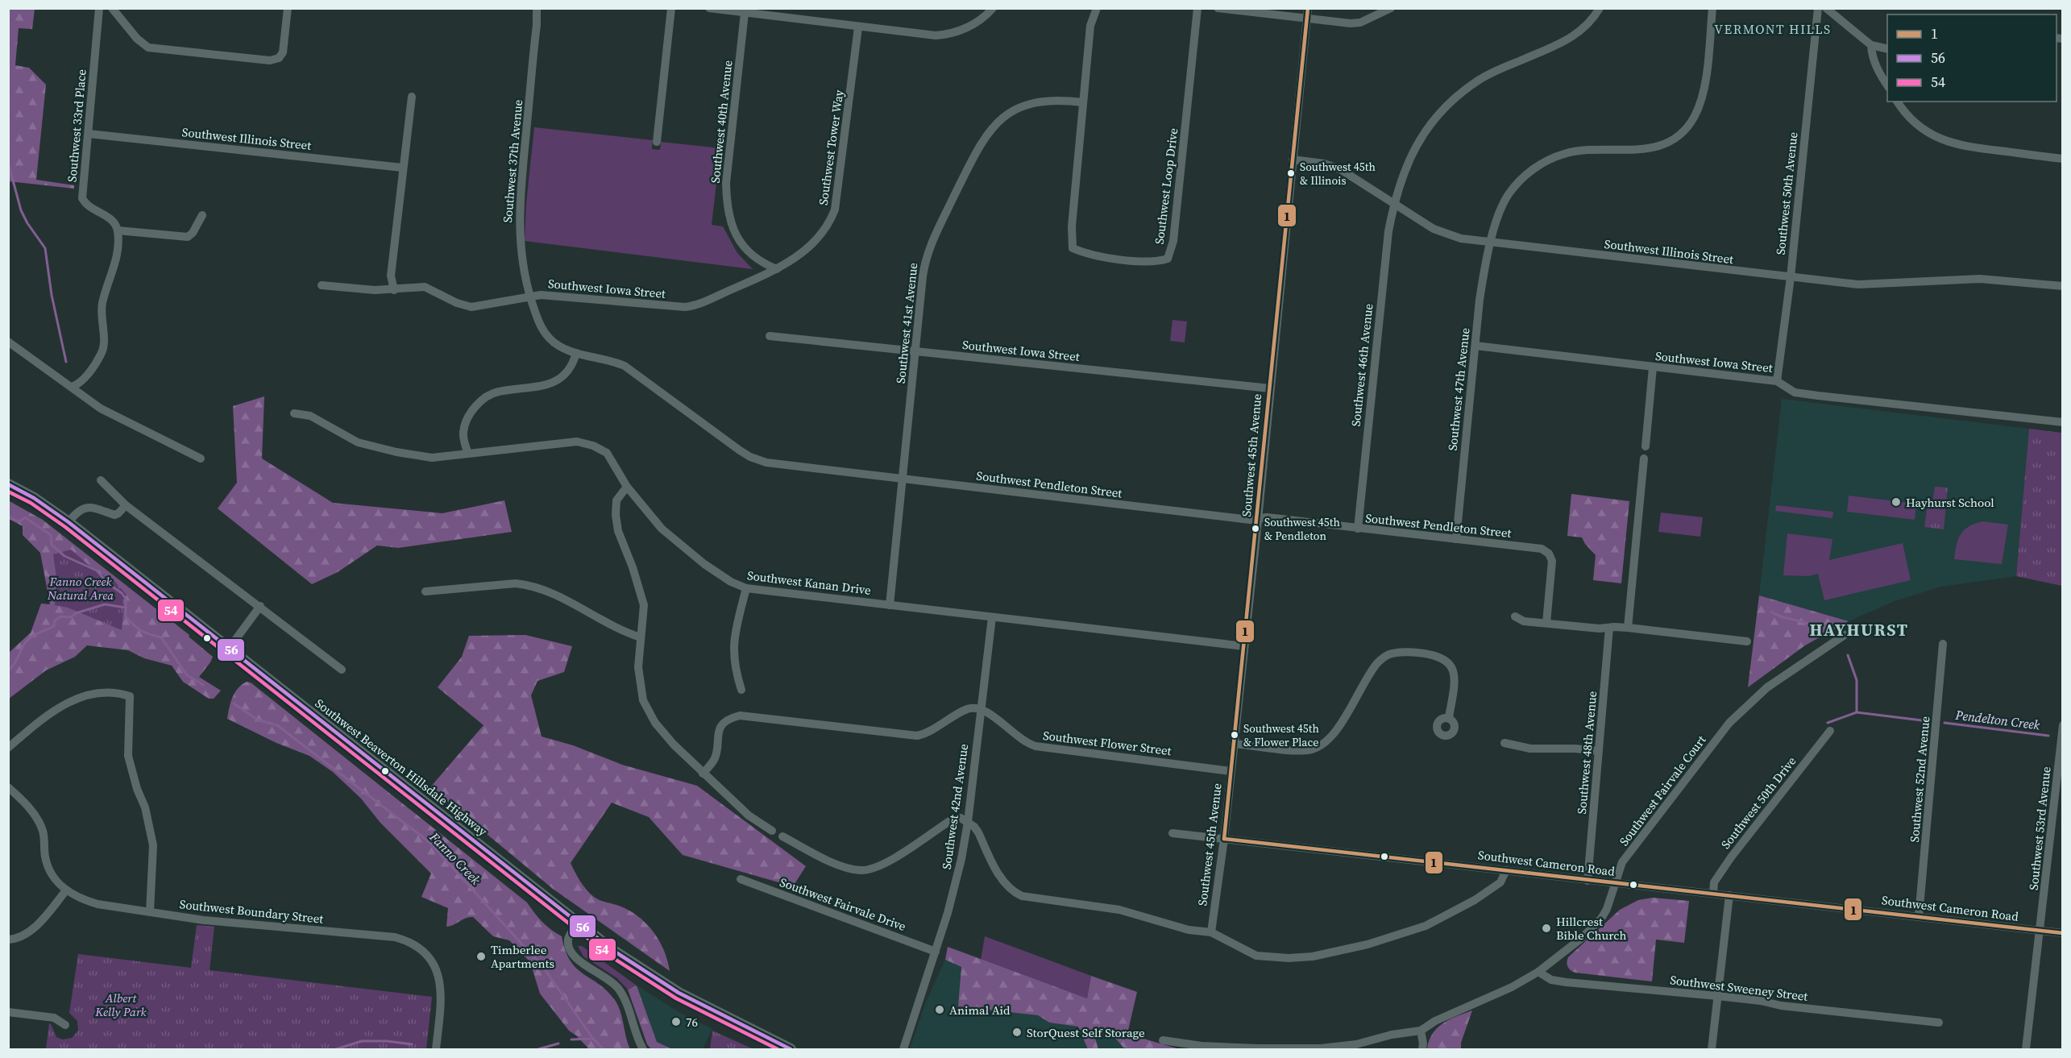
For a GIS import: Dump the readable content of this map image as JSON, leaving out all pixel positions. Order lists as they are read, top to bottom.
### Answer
{
  "streets": {
    "main road": ["Southwest Beaverton Hillsdale Highway"],
    "street": [
      "Southwest 40th Avenue",
      "Southwest 33rd Place",
      "Southwest Illinois Street",
      "Southwest Tower Way",
      "Southwest 37th Avenue",
      "Southwest Loop Drive",
      "Southwest 50th Avenue",
      "Southwest Iowa Street",
      "Southwest 41st Avenue",
      "Southwest 46th Avenue",
      "Southwest 47th Avenue",
      "Southwest 45th Avenue",
      "Southwest Pendleton Street",
      "Southwest Kanan Drive",
      "Southwest Flower Street",
      "Southwest 48th Avenue",
      "Southwest 52nd Avenue",
      "Southwest Fairvale Court",
      "Southwest 50th Drive",
      "Southwest 42nd Avenue",
      "Southwest 53rd Avenue",
      "Southwest Cameron Road",
      "Southwest Fairvale Drive",
      "Southwest Boundary Street",
      "Southwest Sweeney Street"
    ]
  },
  "crossings": [
    ["Southwest 40th Avenue", "Southwest Tower Way"],
    ["Southwest 33rd Place", "Southwest Illinois Street"],
    ["Southwest Illinois Street", "Southwest 50th Avenue"],
    ["Southwest Illinois Street", "Southwest 46th Avenue"],
    ["Southwest Illinois Street", "Southwest 47th Avenue"],
    ["Southwest Illinois Street", "Southwest 45th Avenue"],
    ["Southwest Tower Way", "Southwest Iowa Street"],
    ["Southwest 37th Avenue", "Southwest Iowa Street"],
    ["Southwest 37th Avenue", "Southwest Pendleton Street"],
    ["Southwest Loop Drive", "Southwest 41st Avenue"],
    ["Southwest 50th Avenue", "Southwest Iowa Street"],
    ["Southwest Iowa Street", "Southwest 41st Avenue"],
    ["Southwest Iowa Street", "Southwest 47th Avenue"],
    ["Southwest Iowa Street", "Southwest 45th Avenue"],
    ["Southwest 41st Avenue", "Southwest Pendleton Street"],
    ["Southwest 41st Avenue", "Southwest Kanan Drive"],
    ["Southwest 46th Avenue", "Southwest Pendleton Street"],
    ["Southwest 47th Avenue", "Southwest Pendleton Street"],
    ["Southwest 45th Avenue", "Southwest Pendleton Street"],
    ["Southwest 45th Avenue", "Southwest Kanan Drive"],
    ["Southwest 45th Avenue", "Southwest Flower Street"],
    ["Southwest 45th Avenue", "Southwest Cameron Road"],
    ["Southwest Kanan Drive", "Southwest 42nd Avenue"],
    ["Southwest Flower Street", "Southwest 42nd Avenue"],
    ["Southwest 48th Avenue", "Southwest Cameron Road"],
    ["Southwest 52nd Avenue", "Southwest Cameron Road"],
    ["Southwest Fairvale Court", "Southwest Cameron Road"],
    ["Southwest Fairvale Court", "Southwest Sweeney Street"],
    ["Southwest 50th Drive", "Southwest Cameron Road"],
    ["Southwest 42nd Avenue", "Southwest Fairvale Drive"],
    ["Southwest 53rd Avenue", "Southwest Cameron Road"]
  ],
  "districts": ["VERMONT HILLS", "HAYHURST"],
  "water": ["Pendelton Creek", "Fanno Creek"],
  "parks": ["Fanno Creek Natural Area", "Albert Kelly Park"],
  "places": [
    "Southwest 45th & Illinois",
    "Hayhurst School",
    "Southwest 45th & Pendleton",
    "Southwest 45th & Flower Place",
    "Hillcrest Bible Church",
    "Timberlee Apartments",
    "Animal Aid",
    "76",
    "StorQuest Self Storage"
  ],
  "lines": ["transit line 1", "transit line 56", "transit line 54"],
  "legend": ["1", "56", "54"]
}
